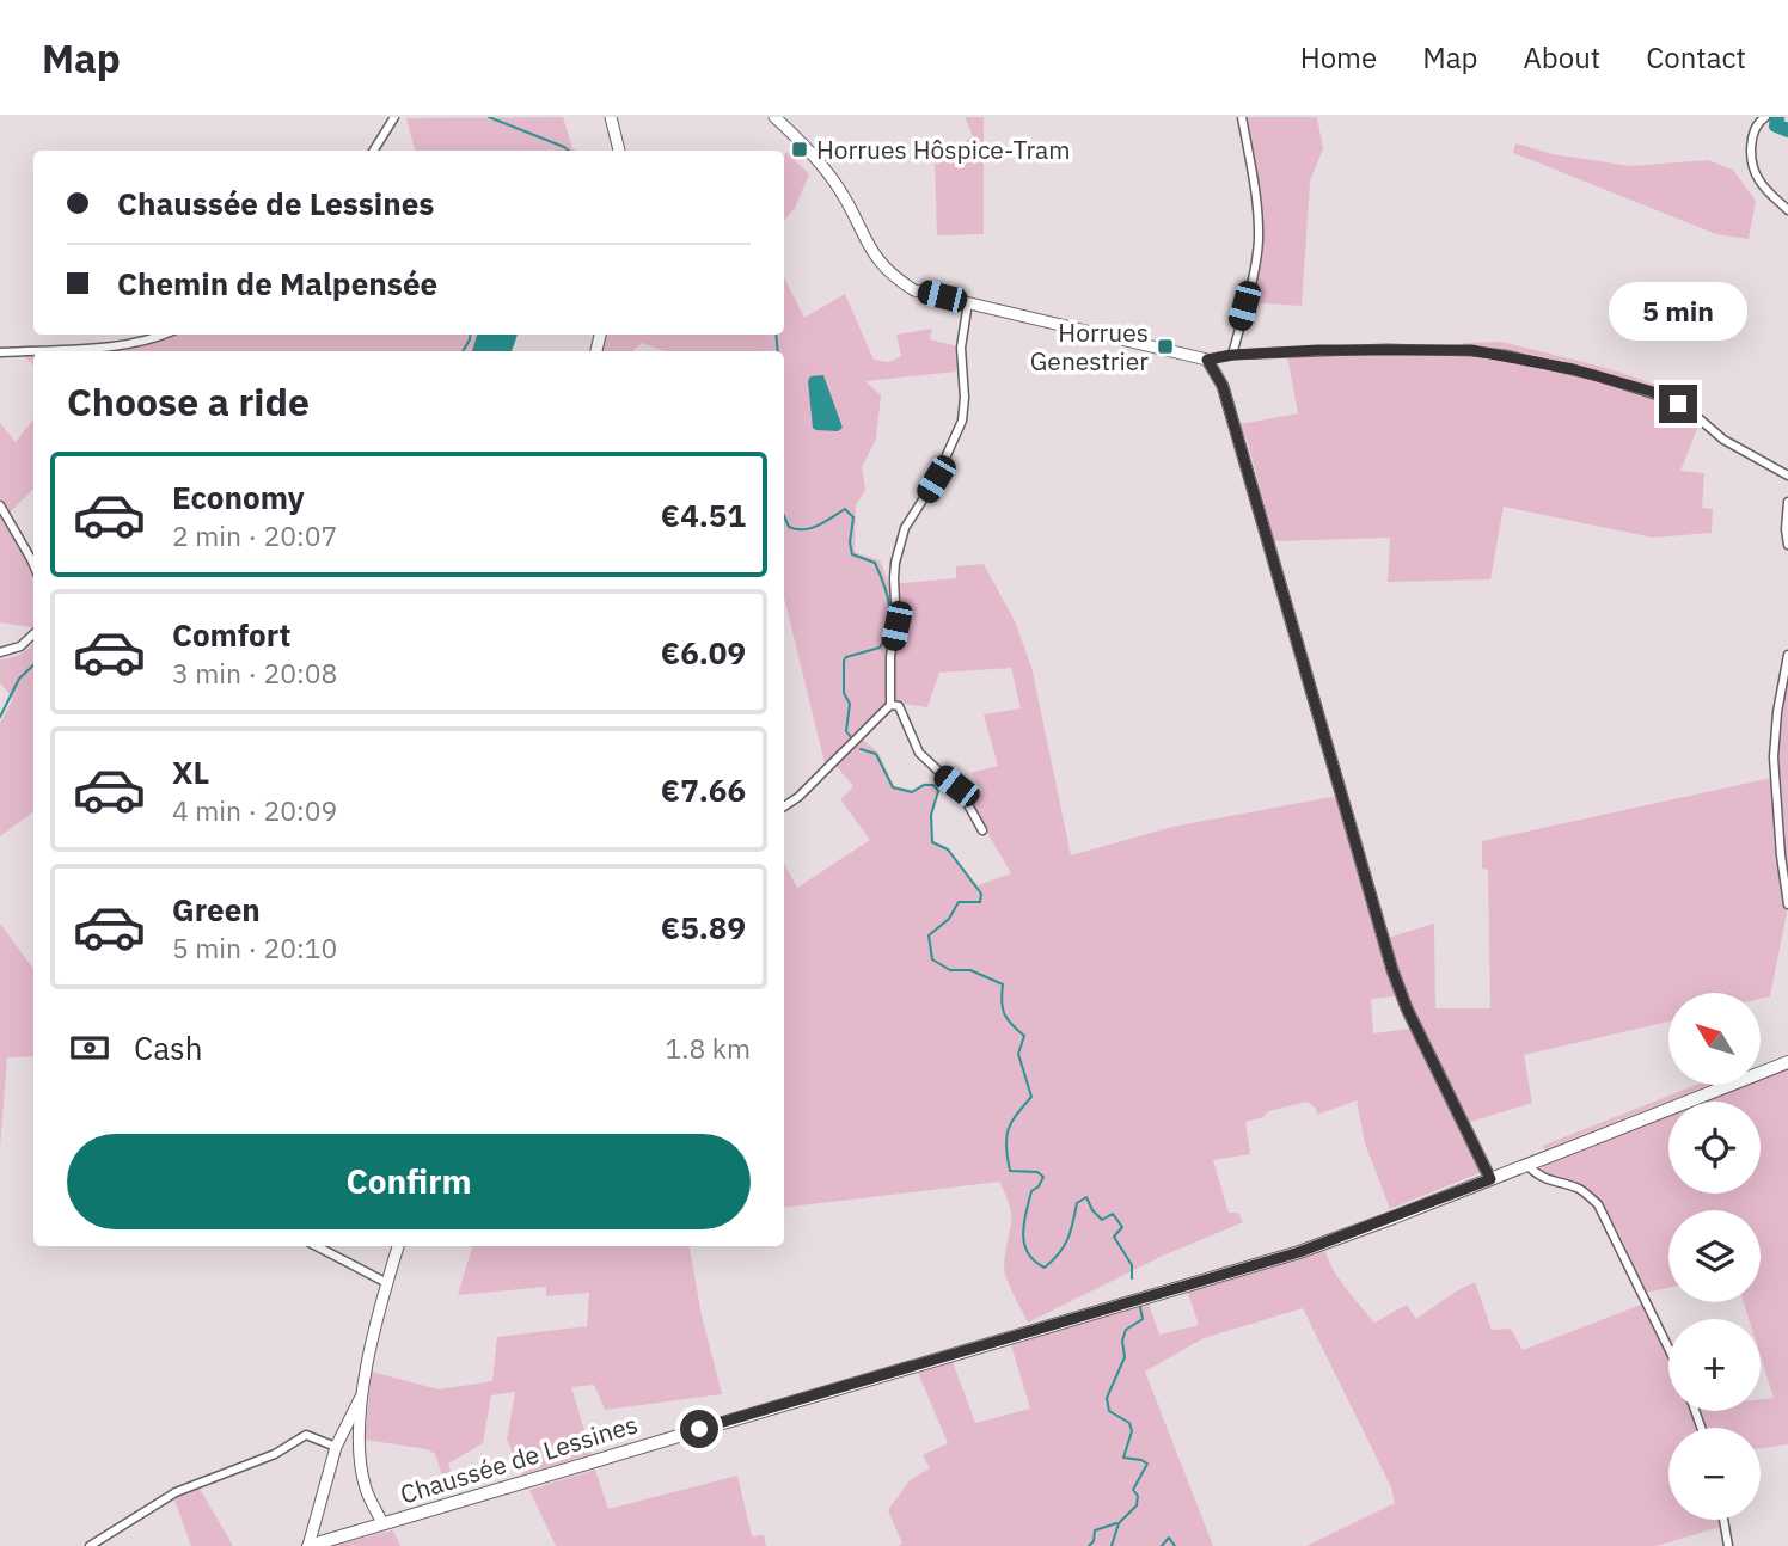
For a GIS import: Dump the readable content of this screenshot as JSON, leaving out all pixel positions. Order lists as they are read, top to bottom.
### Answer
{
  "streets": {
    "main road": ["Chaussée de Lessines"]
  },
  "places": {
    "transit": ["Horrues Hôspice-Tram", "Horrues Genestrier"]
  },
  "north": "top left",
  "page": {
    "header": "Map",
    "nav": [
      "Home",
      "Map",
      "About",
      "Contact"
    ],
    "banner": ["Chaussée de Lessines", "Chemin de Malpensée"],
    "bubble": "5 min",
    "heading": "Choose a ride",
    "list": [
      {
        "name": "Economy",
        "note": "2 min · 20:07",
        "value": "€4.51"
      },
      {
        "name": "Comfort",
        "note": "3 min · 20:08",
        "value": "€6.09"
      },
      {
        "name": "XL",
        "note": "4 min · 20:09",
        "value": "€7.66"
      },
      {
        "name": "Green",
        "note": "5 min · 20:10",
        "value": "€5.89"
      }
    ],
    "map_buttons": ["+", "−"],
    "pay": ["Cash", "1.8 km"],
    "buttons": "Confirm"
  }
}
